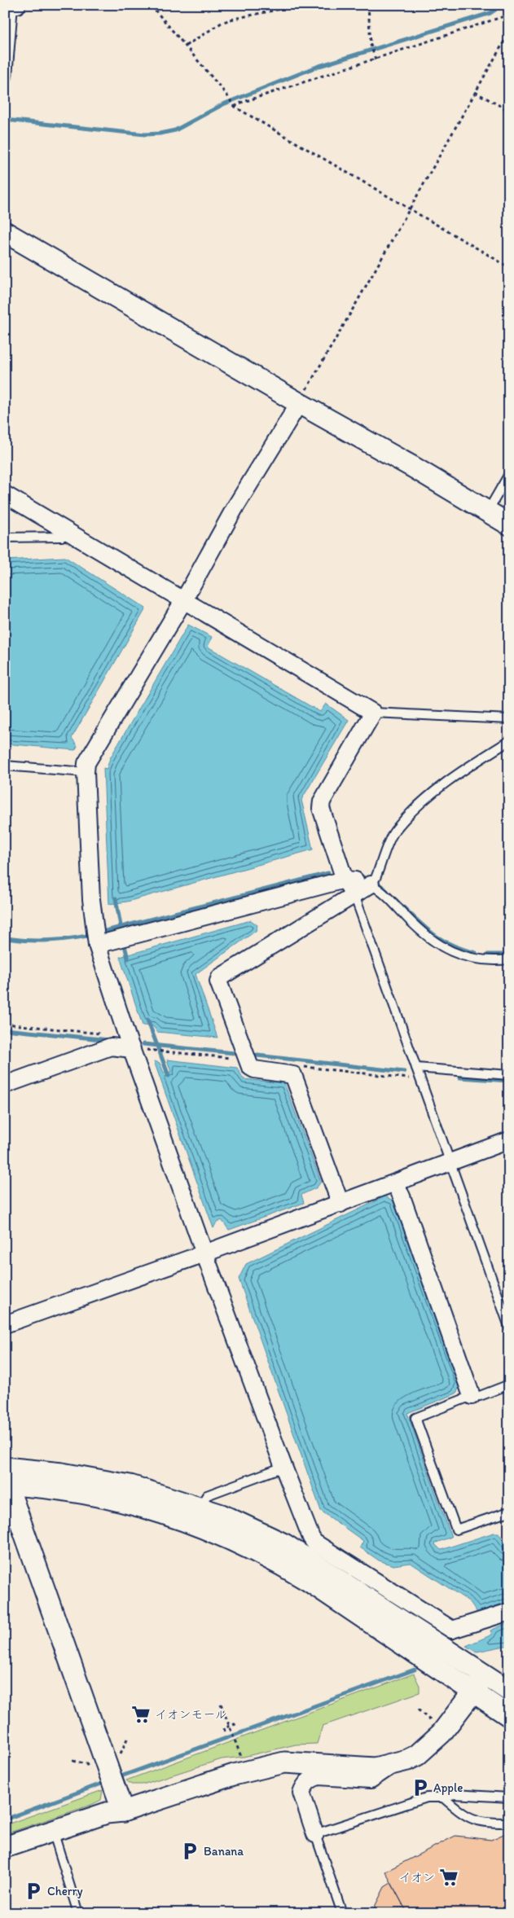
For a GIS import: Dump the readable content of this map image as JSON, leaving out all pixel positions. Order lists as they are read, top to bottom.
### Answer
{
  "places": {
    "supermarket": ["イオンモール", "イオン"],
    "parking": ["Apple", "Banana", "Cherry"]
  }
}
